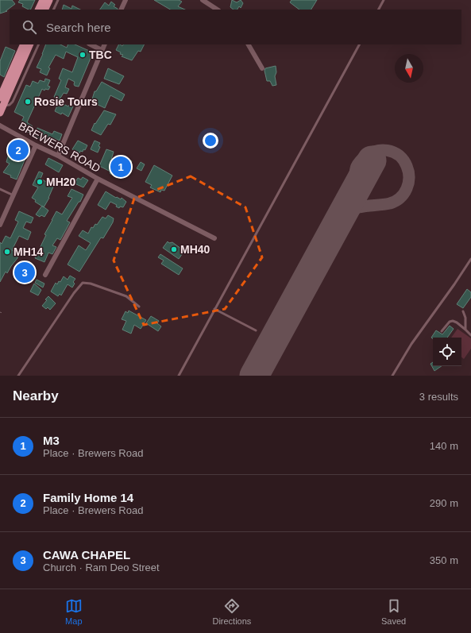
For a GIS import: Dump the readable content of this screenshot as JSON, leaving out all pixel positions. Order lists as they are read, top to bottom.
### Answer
{
  "streets": {
    "street": ["BREWERS ROAD"]
  },
  "places": [
    "TBC",
    "Rosie Tours",
    "MH20",
    "MH40",
    "MH14"
  ],
  "north": "bottom",
  "page": {
    "search": "Search here",
    "pins": ["2", "1", "3"],
    "heading": ["Nearby", "3 results"],
    "list": [
      {
        "mark": "1",
        "name": "M3",
        "note": "Place · Brewers Road",
        "value": "140 m"
      },
      {
        "mark": "2",
        "name": "Family Home 14",
        "note": "Place · Brewers Road",
        "value": "290 m"
      },
      {
        "mark": "3",
        "name": "CAWA CHAPEL",
        "note": "Church · Ram Deo Street",
        "value": "350 m"
      }
    ],
    "nav": ["Map", "Directions", "Saved"]
  }
}
